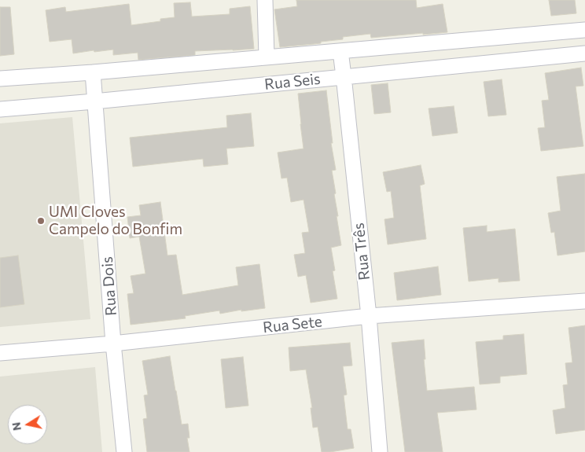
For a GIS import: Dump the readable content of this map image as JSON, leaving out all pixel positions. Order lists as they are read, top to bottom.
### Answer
{
  "streets": {
    "street": [
      "Rua Seis",
      "Rua Três",
      "Rua Dois",
      "Rua Sete"
    ]
  },
  "crossings": [
    ["Rua Seis", "Rua Três"],
    ["Rua Seis", "Rua Dois"],
    ["Rua Três", "Rua Sete"],
    ["Rua Dois", "Rua Sete"]
  ],
  "places": ["UMI Cloves Campelo do Bonfim"],
  "north": "left"
}
